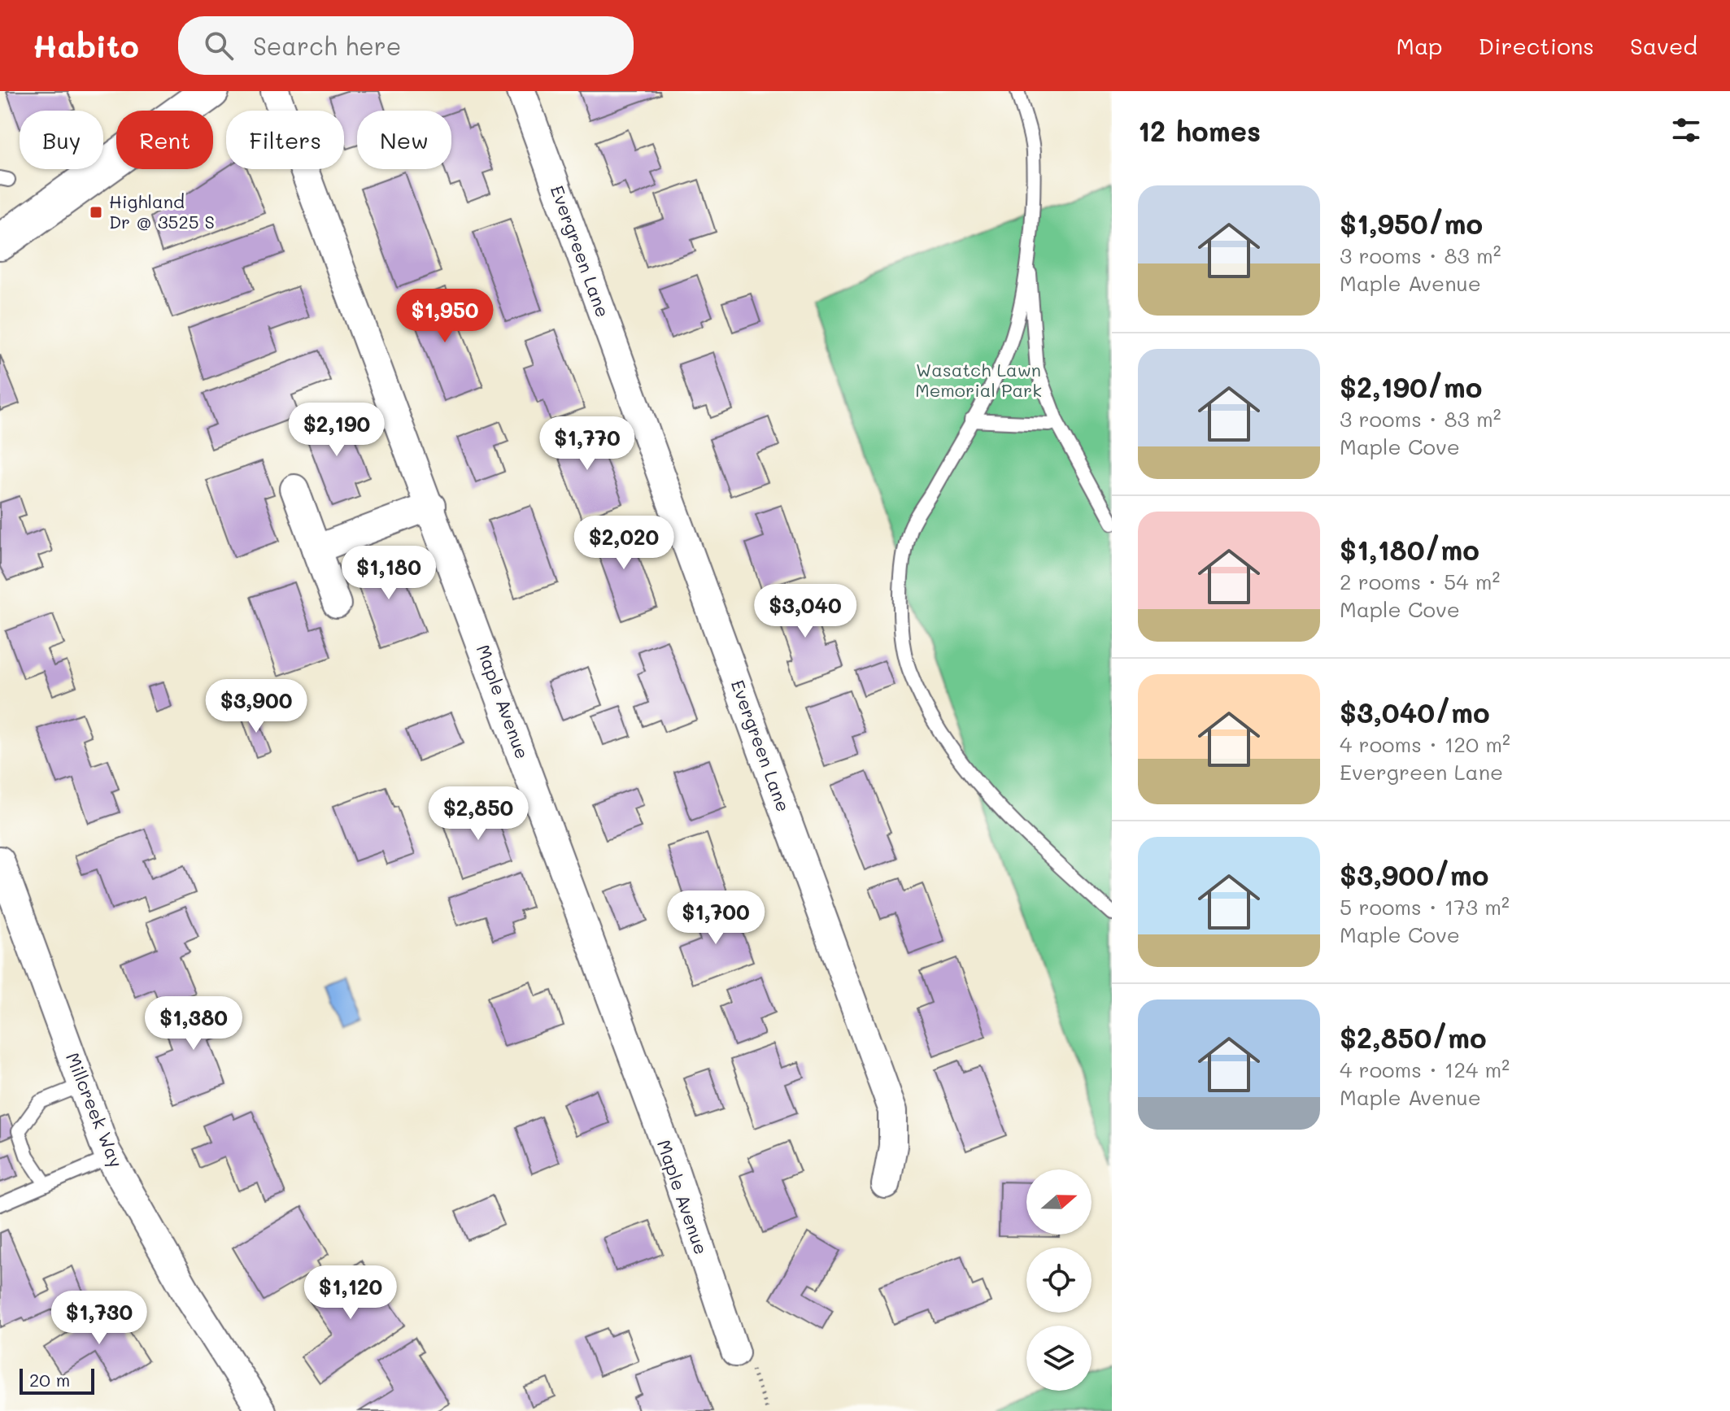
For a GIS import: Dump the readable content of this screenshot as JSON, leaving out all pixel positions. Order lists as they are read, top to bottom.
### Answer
{
  "streets": {
    "street": ["Evergreen Lane", "Maple Avenue", "Millcreek Way"]
  },
  "parks": ["Wasatch Lawn Memorial Park"],
  "places": {
    "transit": ["Highland Dr @ 3525 S"]
  },
  "scale_bar": "20 m",
  "north": "right",
  "page": {
    "header": "Habito",
    "search": "Search here",
    "nav": ["Map", "Directions", "Saved"],
    "heading": "12 homes",
    "chip": [
      "Buy",
      "Rent",
      "Filters",
      "New"
    ],
    "list": [
      {
        "name": "$1,950/mo",
        "note": "3 rooms · 83 m² · Maple Avenue"
      },
      {
        "name": "$2,190/mo",
        "note": "3 rooms · 83 m² · Maple Cove"
      },
      {
        "name": "$1,180/mo",
        "note": "2 rooms · 54 m² · Maple Cove"
      },
      {
        "name": "$3,040/mo",
        "note": "4 rooms · 120 m² · Evergreen Lane"
      },
      {
        "name": "$3,900/mo",
        "note": "5 rooms · 173 m² · Maple Cove"
      },
      {
        "name": "$2,850/mo",
        "note": "4 rooms · 124 m² · Maple Avenue"
      }
    ],
    "price": [
      "$1,950",
      "$2,190",
      "$1,770",
      "$2,020",
      "$1,180",
      "$3,040",
      "$3,900",
      "$2,850",
      "$1,700",
      "$1,380",
      "$1,120",
      "$1,730"
    ],
    "scale": "20 m"
  }
}
